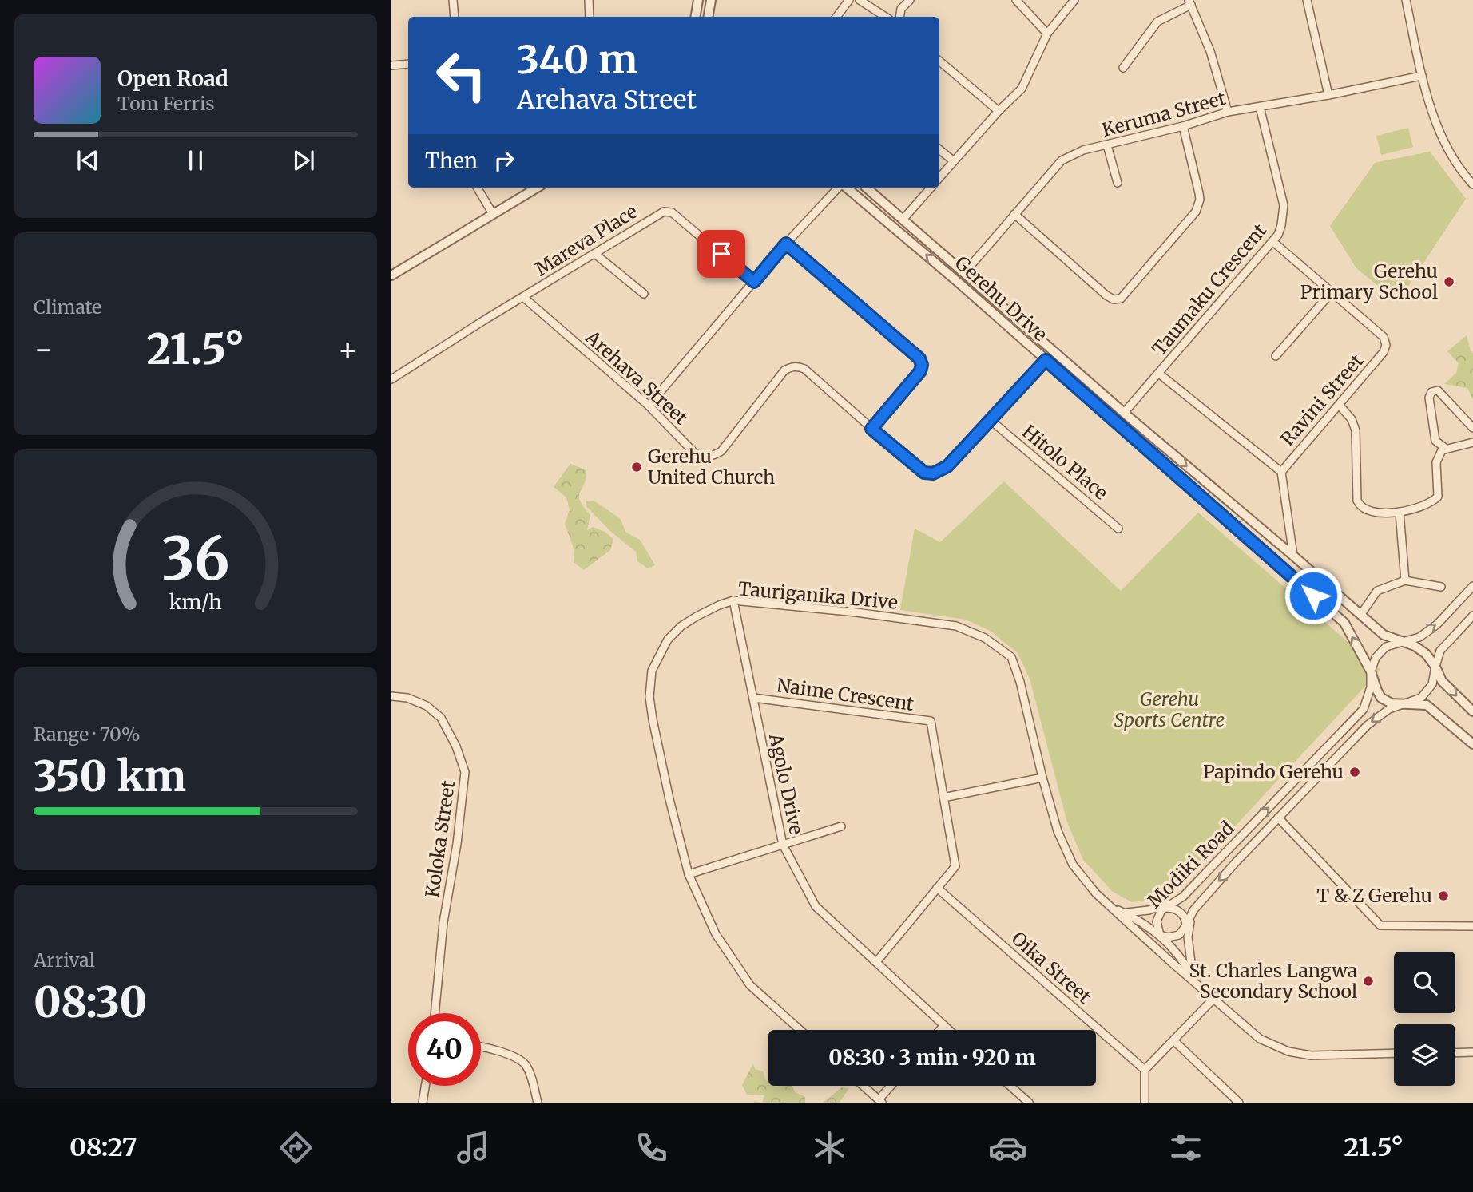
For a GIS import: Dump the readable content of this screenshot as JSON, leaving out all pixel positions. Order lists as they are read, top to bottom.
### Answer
{
  "streets": {
    "street": [
      "Keruma Street",
      "Mareva Place",
      "Taumaku Crescent",
      "Gerehu Drive",
      "Arehava Street",
      "Ravini Street",
      "Hitolo Place",
      "Tauriganika Drive",
      "Naime Crescent",
      "Agolo Drive",
      "Koloka Street",
      "Modiki Road",
      "Oika Street"
    ]
  },
  "crossings": [
    ["Keruma Street", "Taumaku Crescent"],
    ["Keruma Street", "Gerehu Drive"],
    ["Mareva Place", "Arehava Street"],
    ["Taumaku Crescent", "Gerehu Drive"],
    ["Taumaku Crescent", "Ravini Street"],
    ["Gerehu Drive", "Arehava Street"],
    ["Gerehu Drive", "Modiki Road"],
    ["Arehava Street", "Hitolo Place"],
    ["Tauriganika Drive", "Agolo Drive"],
    ["Tauriganika Drive", "Modiki Road"],
    ["Naime Crescent", "Agolo Drive"],
    ["Naime Crescent", "Oika Street"]
  ],
  "parks": ["Gerehu Sports Centre"],
  "places": [
    "Gerehu Primary School",
    "Gerehu United Church",
    "Papindo Gerehu",
    "T & Z Gerehu",
    "St. Charles Langwa Secondary School"
  ],
  "page": {
    "turn": ["340 m", "Arehava Street"],
    "song": ["Open Road", "Tom Ferris"],
    "then": "Then",
    "tile": [
      "Climate",
      ["Range · 70%", "350 km"],
      ["Arrival", "08:30"]
    ],
    "heat": ["−", "21.5°", "+"],
    "limit": "40",
    "trip": "08:30 · 3 min · 920 m",
    "tabs": ["08:27", "21.5°"],
    "gauge": ["36", "km/h"]
  }
}
